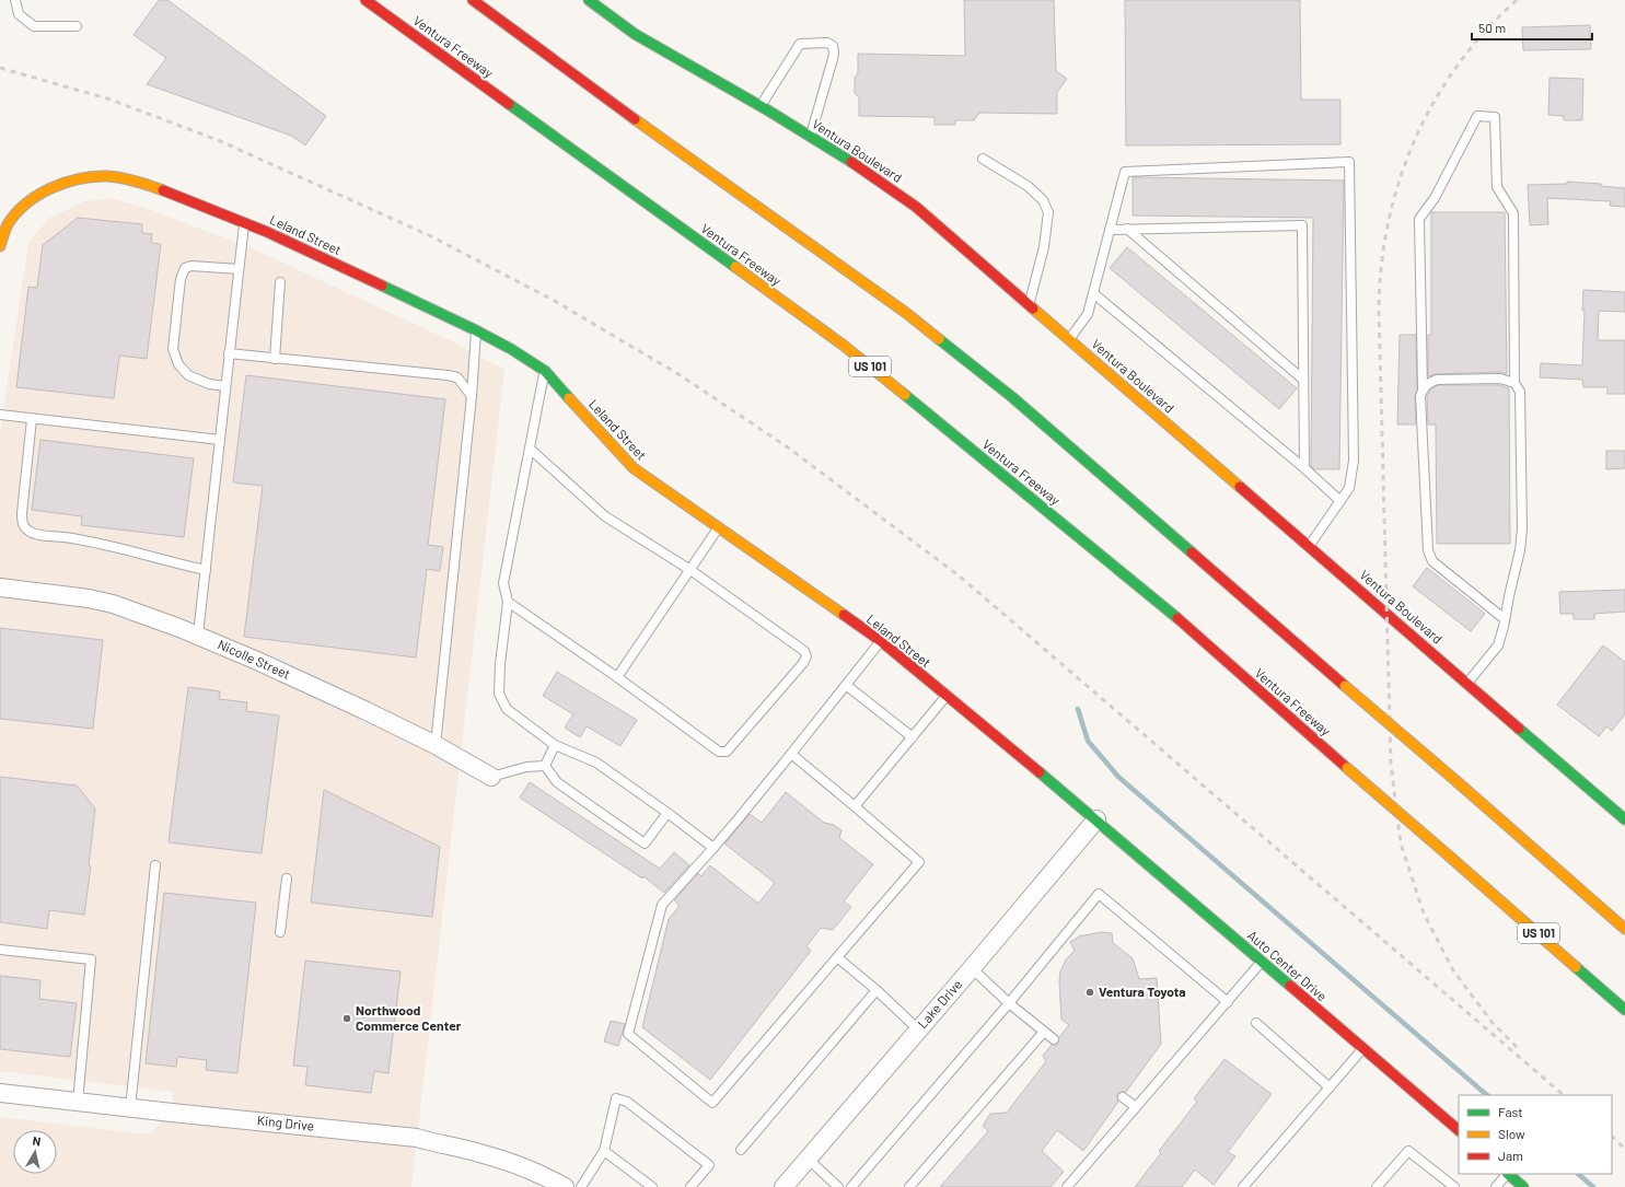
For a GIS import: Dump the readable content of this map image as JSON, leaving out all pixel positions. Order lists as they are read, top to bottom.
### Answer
{
  "streets": {
    "main road": [
      "Ventura Freeway",
      "Ventura Boulevard",
      "Leland Street",
      "US 101",
      "Auto Center Drive"
    ],
    "street": ["Nicolle Street", "Lake Drive", "King Drive"]
  },
  "crossings": [
    ["Leland Street", "Auto Center Drive"],
    ["Leland Street", "Lake Drive"],
    ["Auto Center Drive", "Lake Drive"]
  ],
  "places": ["Ventura Toyota", "Northwood Commerce Center"],
  "legend": ["Fast", "Slow", "Jam"],
  "scale_bar": "50 m",
  "north": "top"
}
